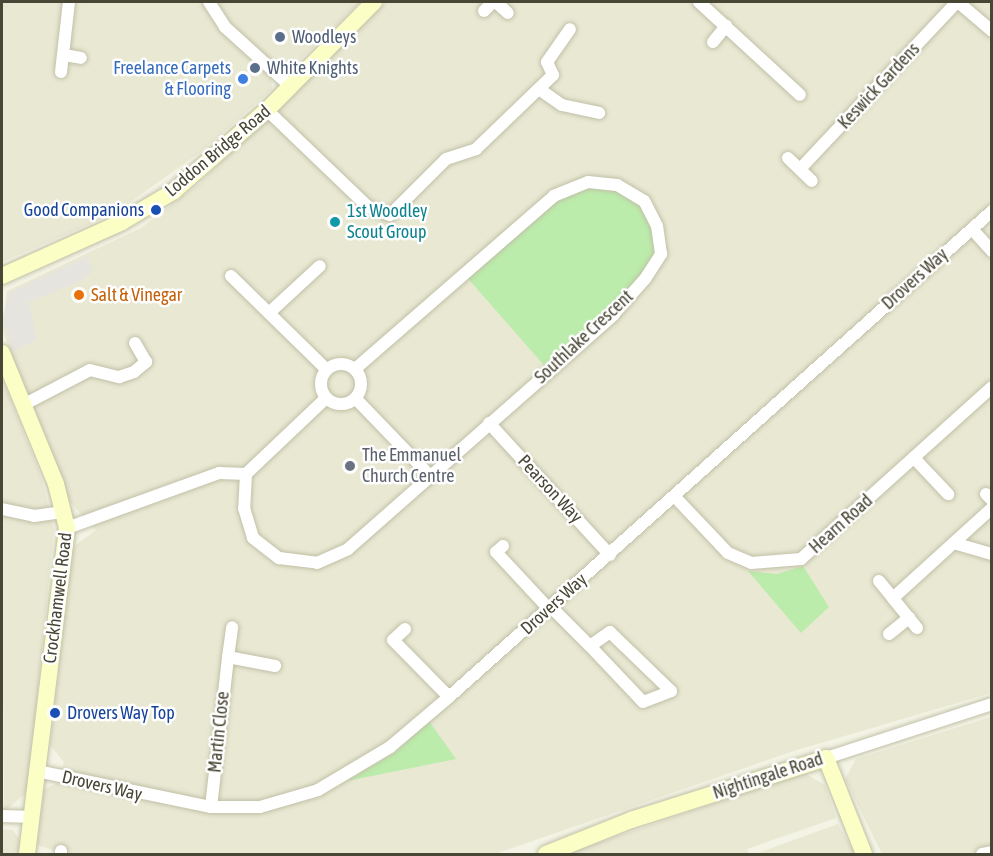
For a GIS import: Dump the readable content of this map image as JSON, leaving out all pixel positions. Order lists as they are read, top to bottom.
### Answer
{
  "streets": {
    "street": [
      "Keswick Gardens",
      "Loddon Bridge Road",
      "Drovers Way",
      "Southlake Crescent",
      "Pearson Way",
      "Hearn Road",
      "Crockhamwell Road",
      "Martin Close",
      "Nightingale Road"
    ]
  },
  "crossings": [
    ["Drovers Way", "Pearson Way"],
    ["Drovers Way", "Hearn Road"],
    ["Drovers Way", "Crockhamwell Road"],
    ["Drovers Way", "Martin Close"],
    ["Southlake Crescent", "Pearson Way"]
  ],
  "places": [
    "Woodleys",
    "White Knights",
    "Freelance Carpets & Flooring",
    "Good Companions",
    "1st Woodley Scout Group",
    "Salt & Vinegar",
    "The Emmanuel Church Centre",
    "Drovers Way Top"
  ]
}
